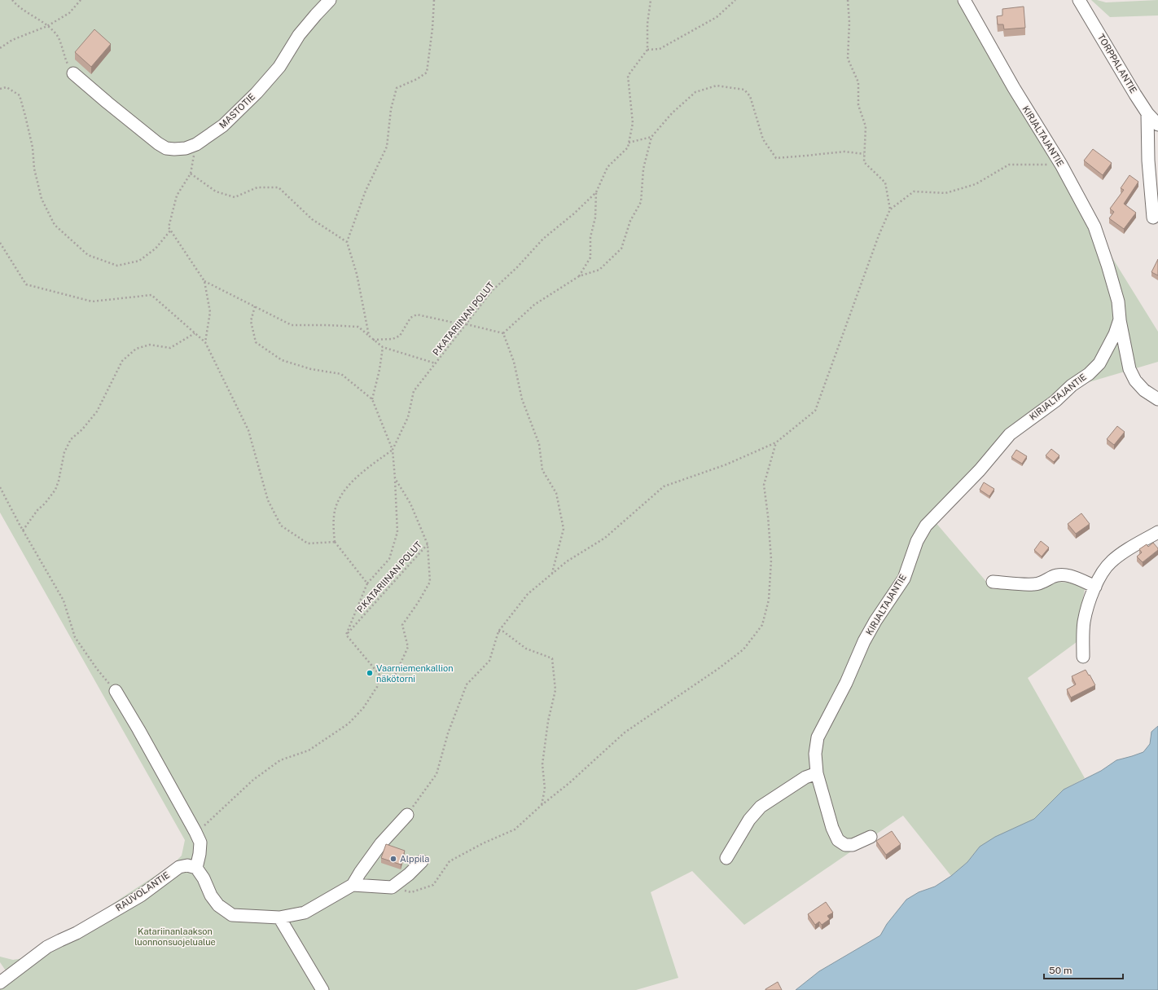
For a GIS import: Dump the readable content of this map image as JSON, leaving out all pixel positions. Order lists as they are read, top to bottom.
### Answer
{
  "streets": {
    "street": [
      "TORPPALANTIE",
      "MASTOTIE",
      "KIRJALTAJANTIE",
      "RAUVOLANTIE"
    ],
    "path": ["P.KATARIINAN POLUT"]
  },
  "parks": ["Katariinanlaakson luonnonsuojelualue"],
  "places": ["Vaarniemenkallion näkötorni", "Alppila"],
  "scale_bar": "50 m"
}
